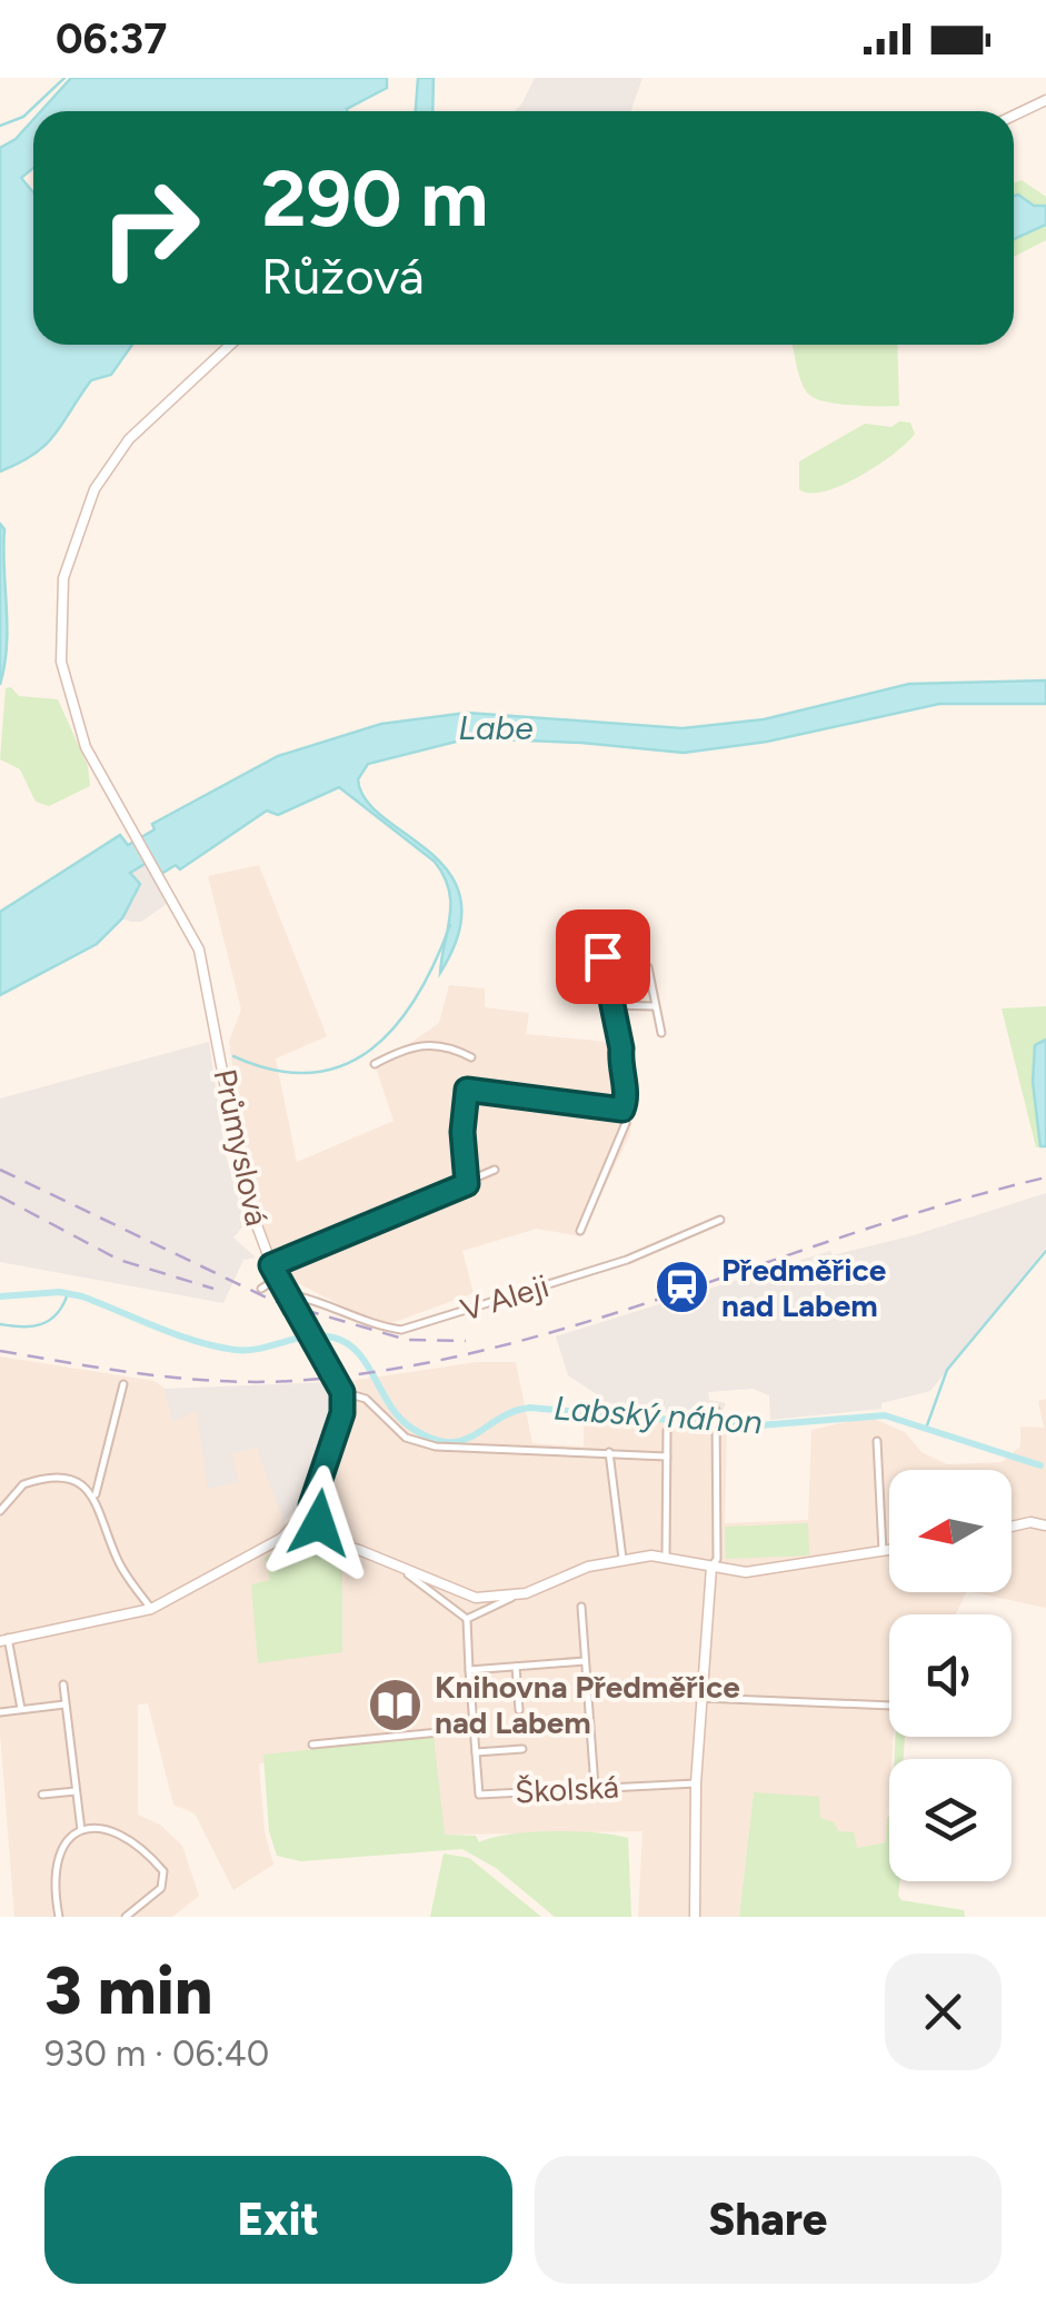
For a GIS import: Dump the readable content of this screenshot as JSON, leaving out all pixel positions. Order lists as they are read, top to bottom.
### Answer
{
  "streets": {
    "street": ["Průmyslová", "V Aleji", "Školská"]
  },
  "crossings": [
    ["Průmyslová", "V Aleji"]
  ],
  "water": ["Labe", "Labský náhon"],
  "places": {
    "station": ["Předměřice nad Labem"],
    "library": ["Knihovna Předměřice nad Labem"]
  },
  "north": "left",
  "page": {
    "status": "06:37",
    "turn": ["290 m", "Růžová"],
    "heading": ["3 min", "930 m · 06:40"],
    "buttons": ["Exit", "Share"]
  }
}
